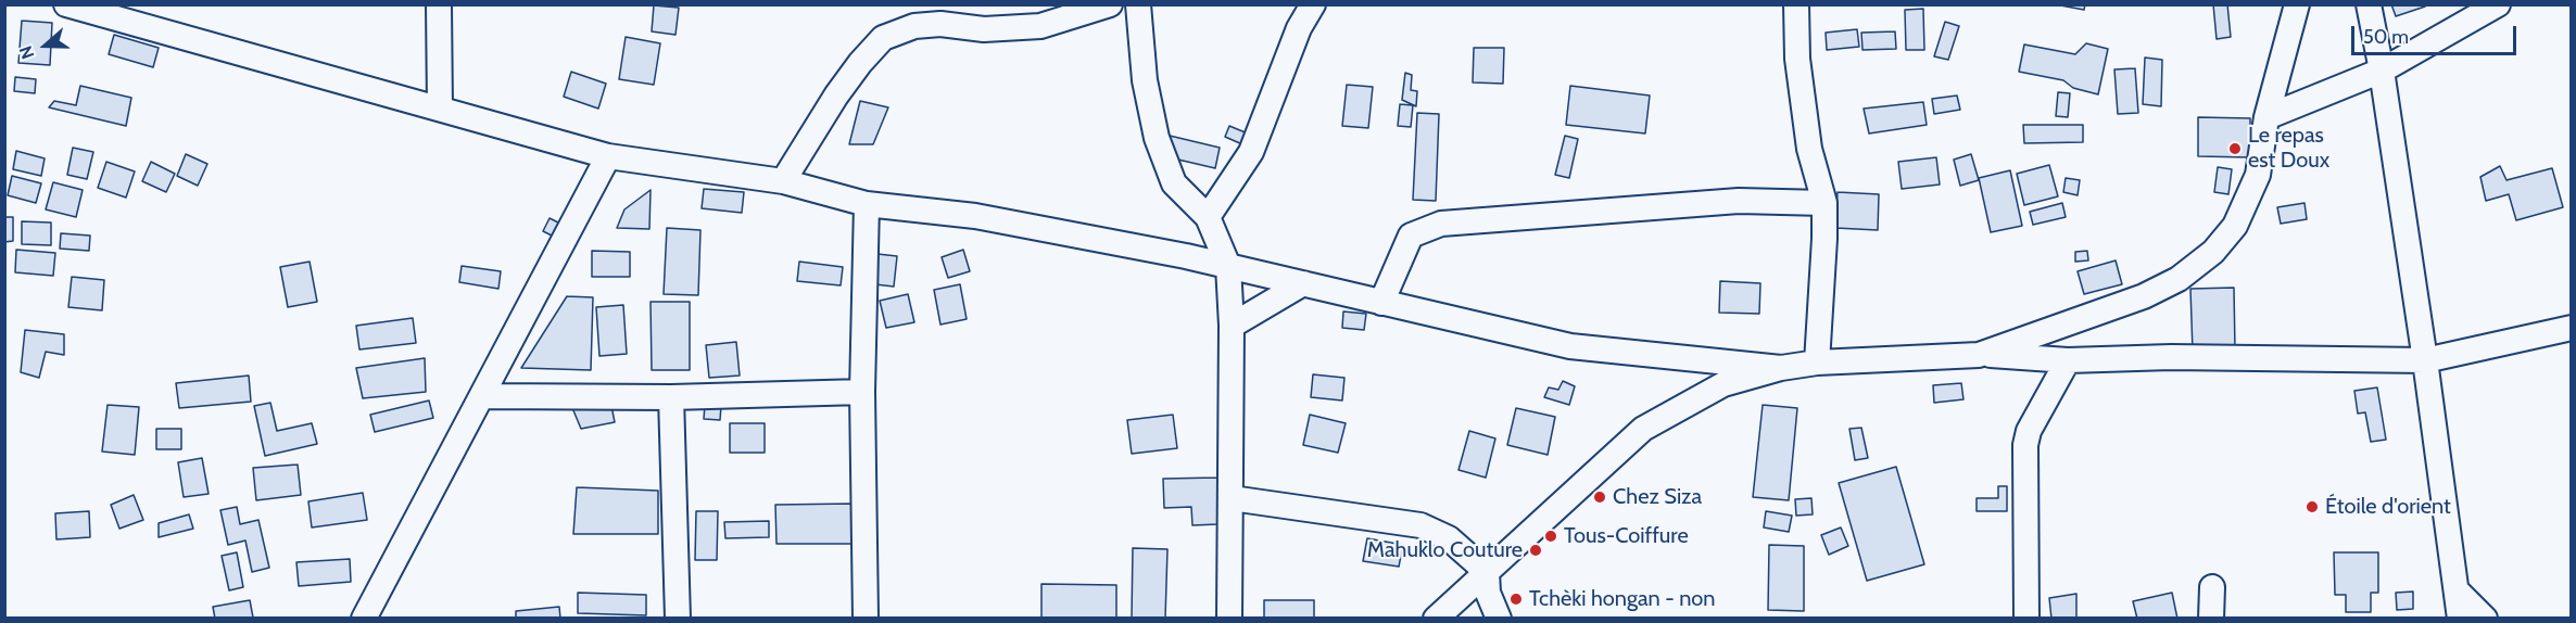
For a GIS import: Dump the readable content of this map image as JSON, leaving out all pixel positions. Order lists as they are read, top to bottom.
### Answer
{
  "places": [
    "Le repas est Doux",
    "Chez Siza",
    "Étoile d'orient",
    "Tous-Coiffure",
    "Mahuklo Couture",
    "Tchèki hongan - non"
  ],
  "scale_bar": "50 m",
  "north": "left"
}
